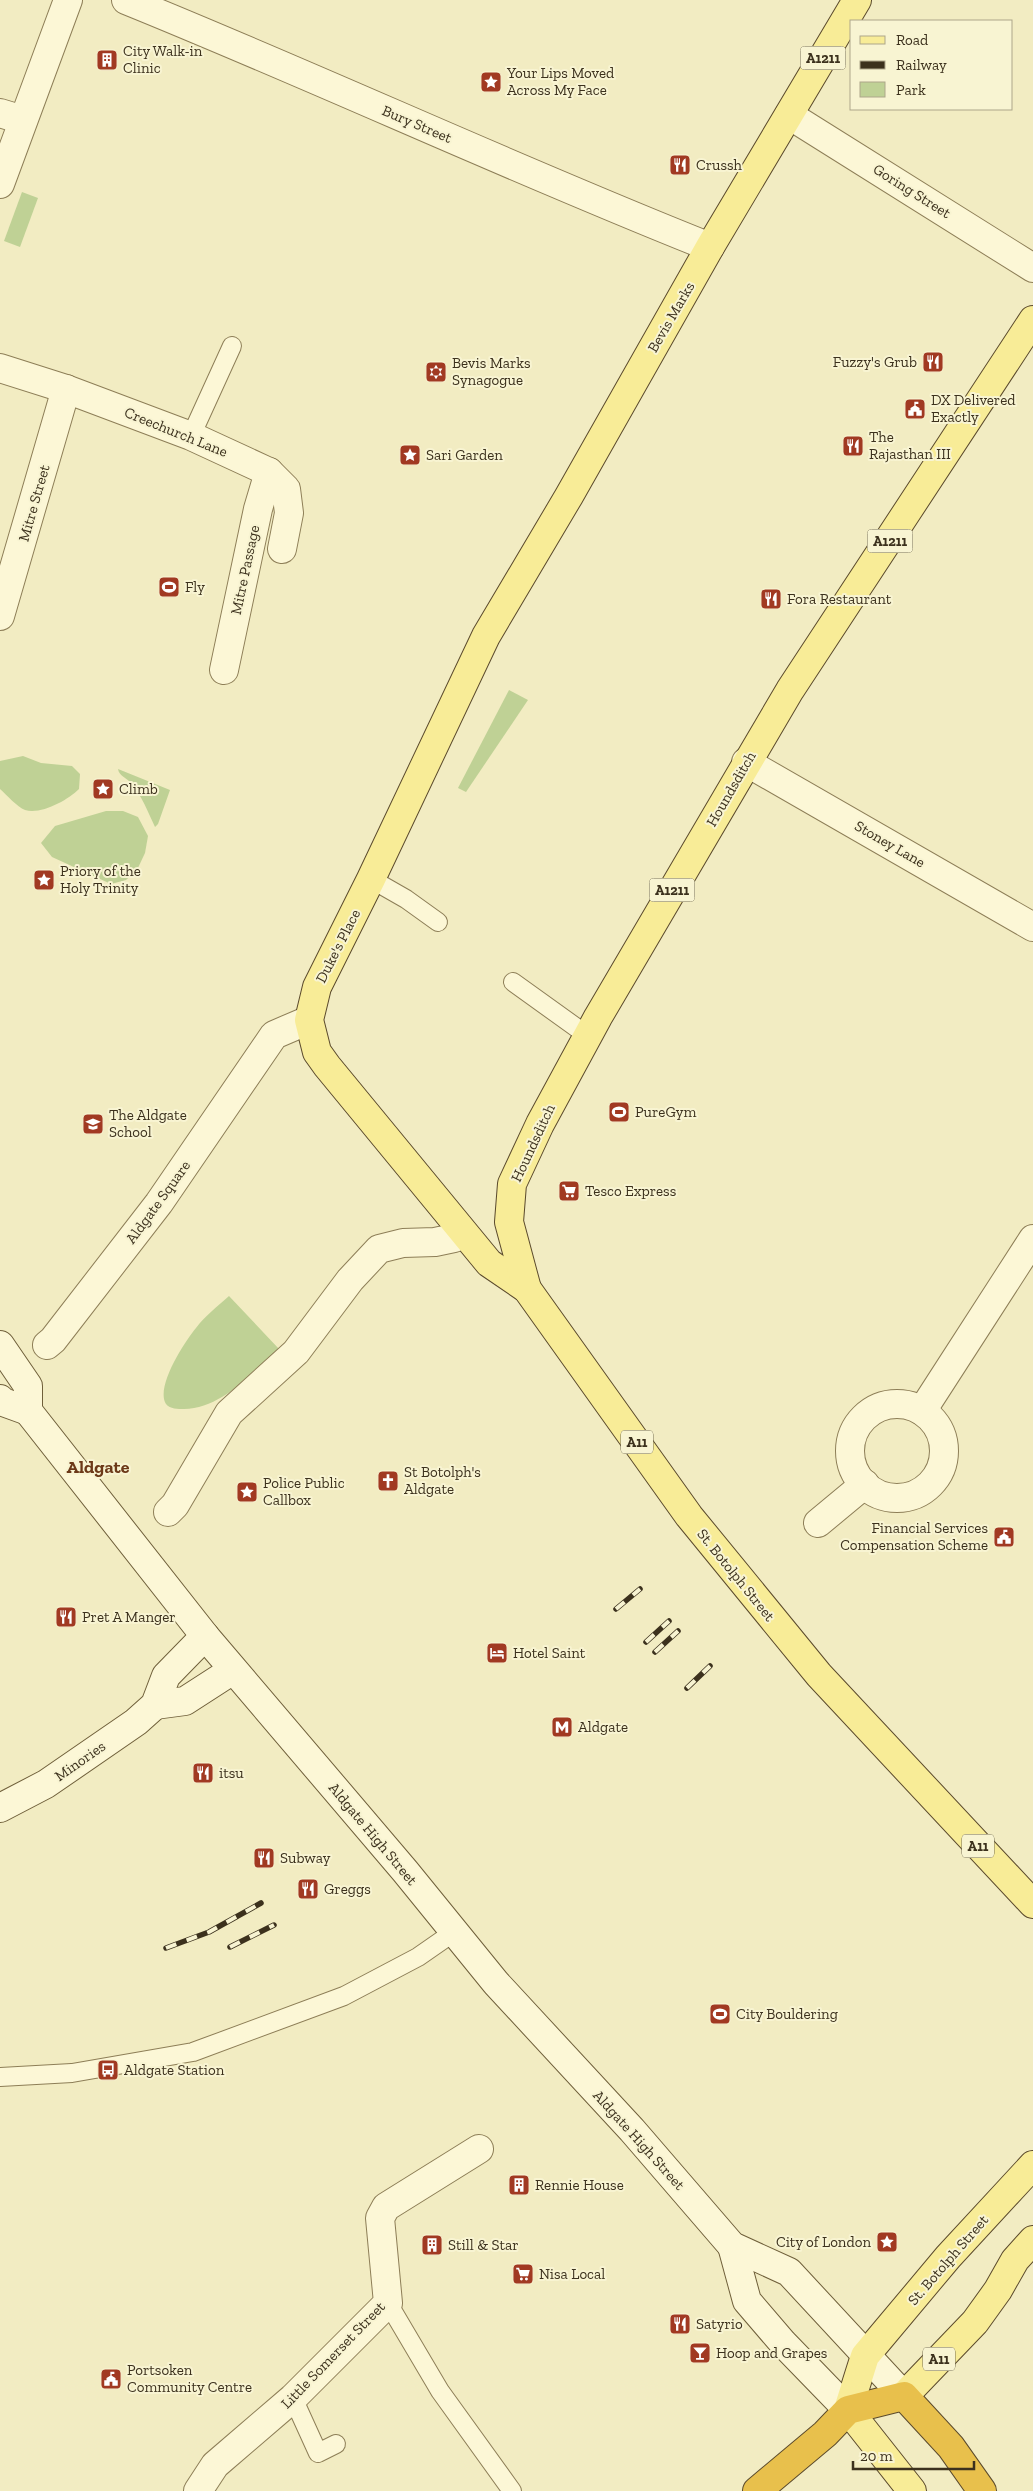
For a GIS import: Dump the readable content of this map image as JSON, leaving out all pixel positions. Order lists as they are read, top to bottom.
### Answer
{
  "streets": {
    "main road": [
      "A1211",
      "Bevis Marks",
      "Houndsditch",
      "Duke's Place",
      "A11",
      "St. Botolph Street"
    ],
    "street": [
      "Bury Street",
      "Goring Street",
      "Creechurch Lane",
      "Mitre Street",
      "Mitre Passage",
      "Stoney Lane",
      "Aldgate Square",
      "Minories",
      "Aldgate High Street",
      "Little Somerset Street"
    ]
  },
  "crossings": [
    ["Bury Street", "Bevis Marks"],
    ["Goring Street", "Bevis Marks"],
    ["Bevis Marks", "Duke's Place"],
    ["Creechurch Lane", "Mitre Street"],
    ["Creechurch Lane", "Mitre Passage"],
    ["Houndsditch", "Stoney Lane"],
    ["Houndsditch", "St. Botolph Street"],
    ["Duke's Place", "Aldgate Square"],
    ["Duke's Place", "St. Botolph Street"],
    ["A11", "Aldgate High Street"],
    ["St. Botolph Street", "Aldgate High Street"],
    ["Minories", "Aldgate High Street"]
  ],
  "districts": ["Aldgate"],
  "places": {
    "building": ["City Walk-in Clinic", "Rennie House", "Still & Star"],
    "place": [
      "Your Lips Moved Across My Face",
      "Sari Garden",
      "Climb",
      "Priory of the Holy Trinity",
      "Police Public Callbox",
      "City of London"
    ],
    "restaurant": [
      "Crussh",
      "Fuzzy's Grub",
      "The Rajasthan III",
      "Fora Restaurant",
      "Pret A Manger",
      "itsu",
      "Subway",
      "Greggs",
      "Satyrio"
    ],
    "synagogue": ["Bevis Marks Synagogue"],
    "public building": ["DX Delivered Exactly", "Financial Services Compensation Scheme", "Portsoken Community Centre"],
    "sports": ["Fly", "PureGym", "City Bouldering"],
    "school or university": ["The Aldgate School"],
    "supermarket": ["Tesco Express", "Nisa Local"],
    "church": ["St Botolph's Aldgate"],
    "hotel": ["Hotel Saint"],
    "metro station": ["Aldgate"],
    "bus stop": ["Aldgate Station"],
    "bar": ["Hoop and Grapes"]
  },
  "legend": ["Road", "Railway", "Park"],
  "scale_bar": "20 m"
}
